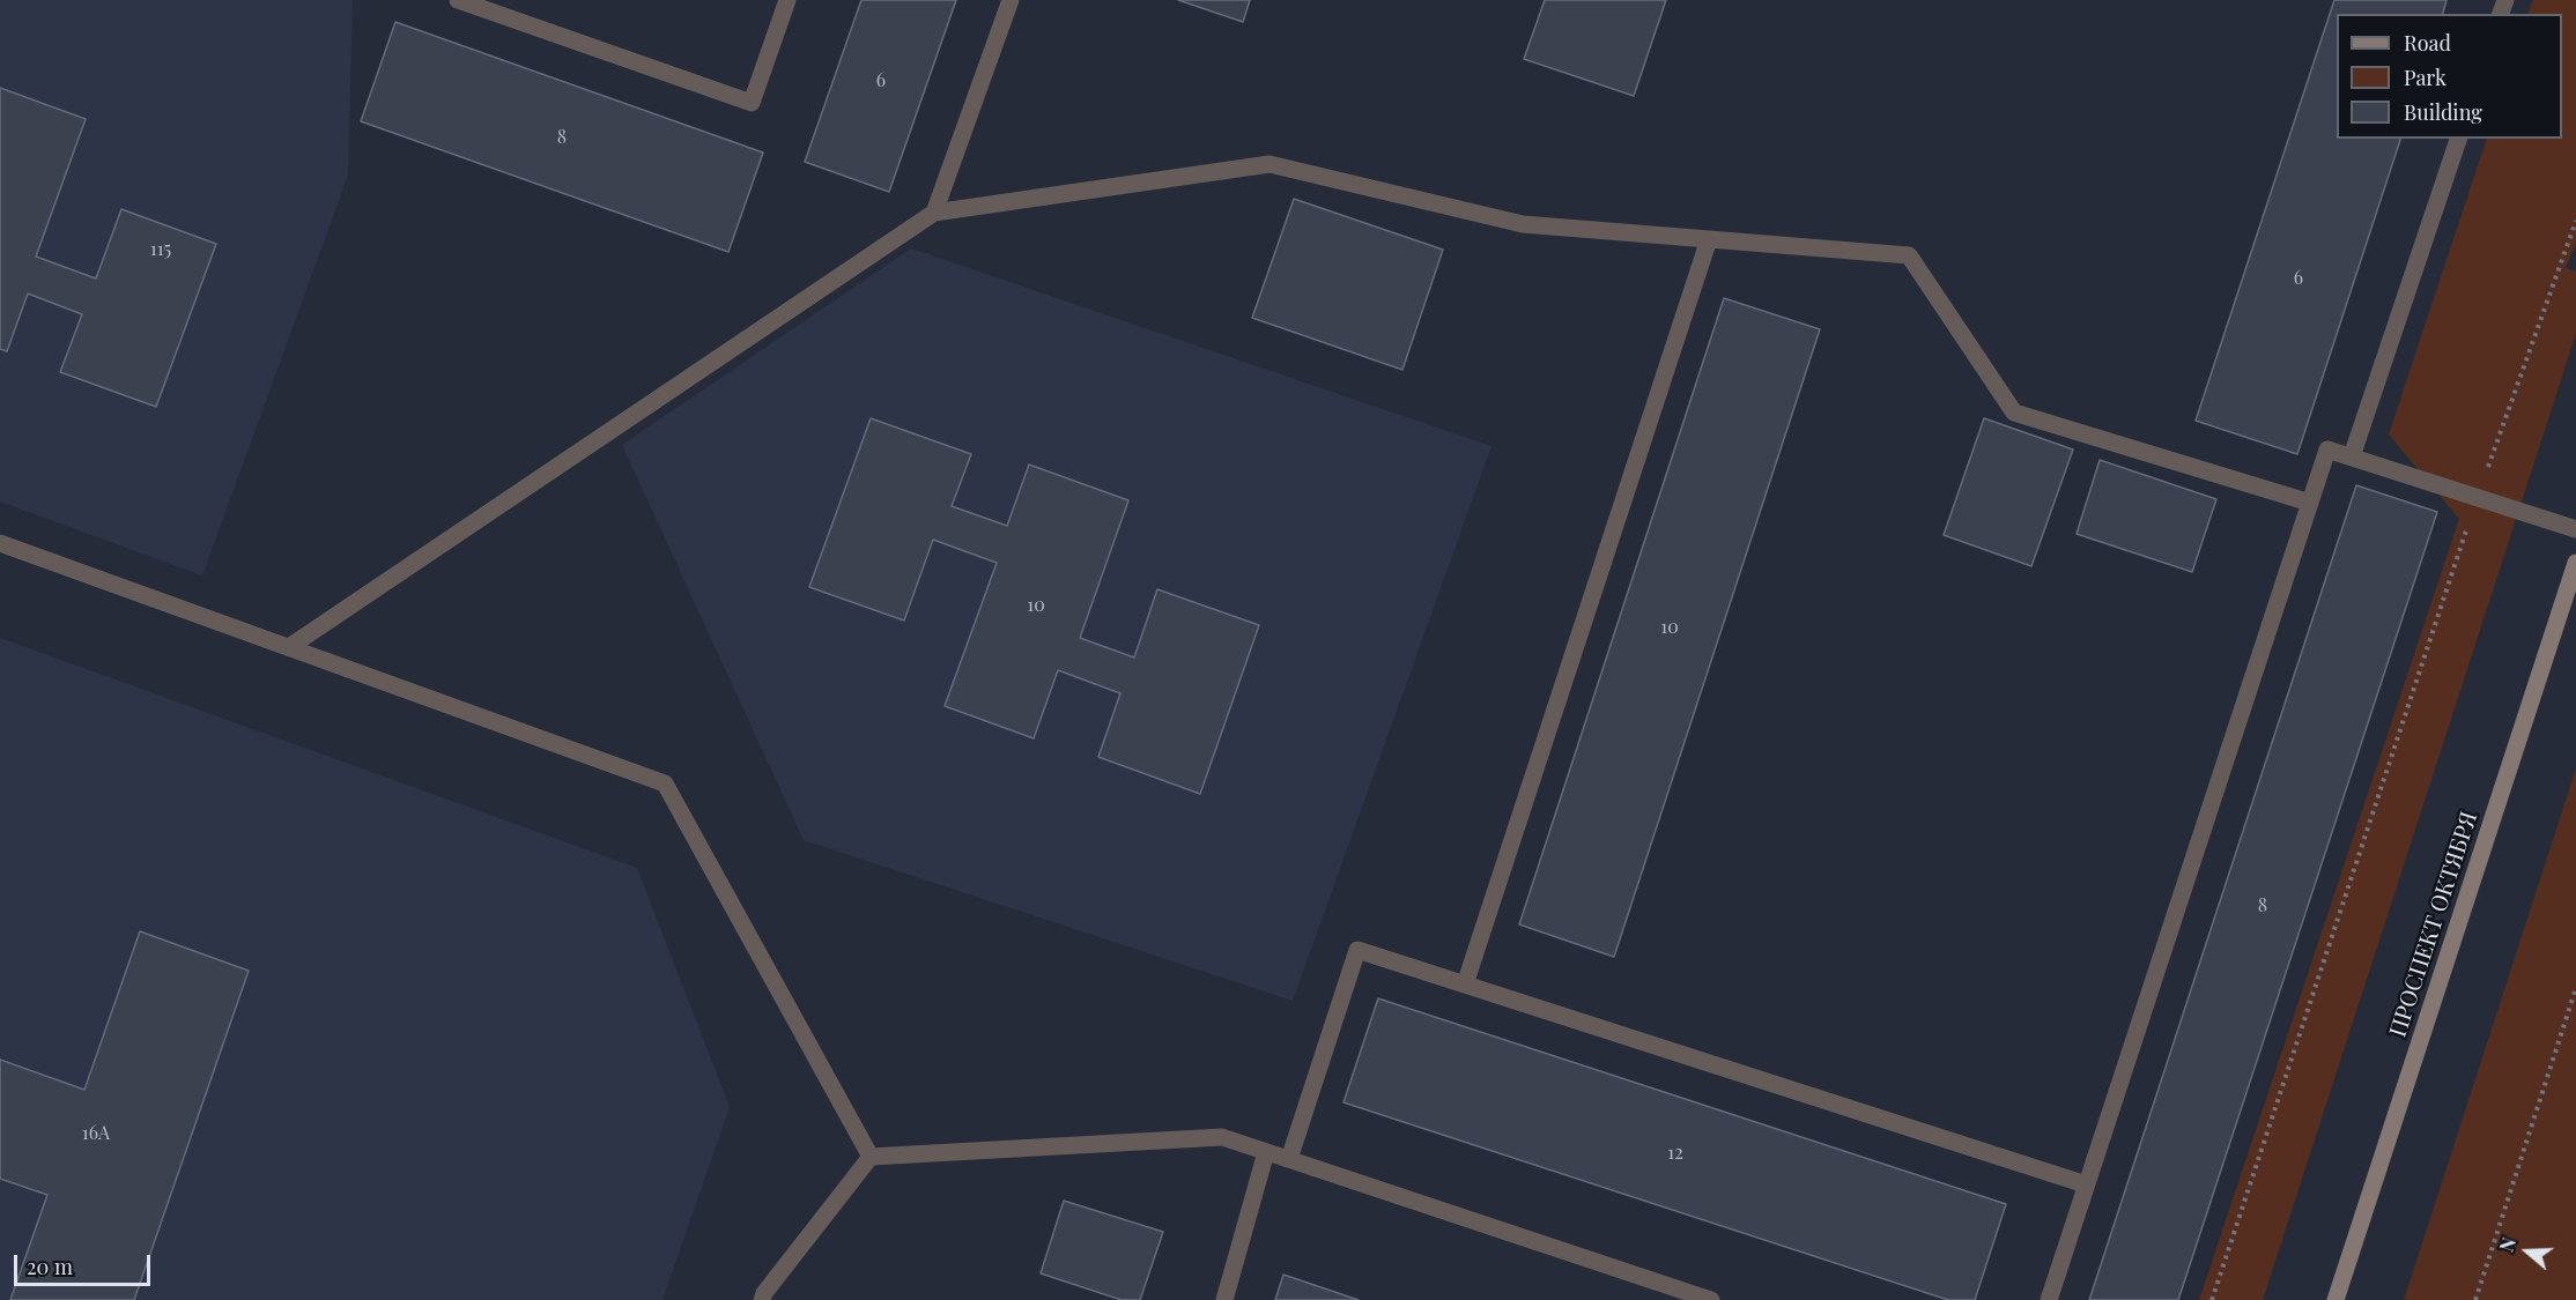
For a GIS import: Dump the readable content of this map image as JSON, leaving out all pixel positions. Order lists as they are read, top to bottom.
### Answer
{
  "streets": {
    "main road": ["ПРОСПЕКТ ОКТЯБРЯ"]
  },
  "house_numbers": [
    "6",
    "8",
    "115",
    "6",
    "10",
    "10",
    "8",
    "16А",
    "12"
  ],
  "legend": ["Road", "Park", "Building"],
  "scale_bar": "20 m",
  "north": "left"
}
